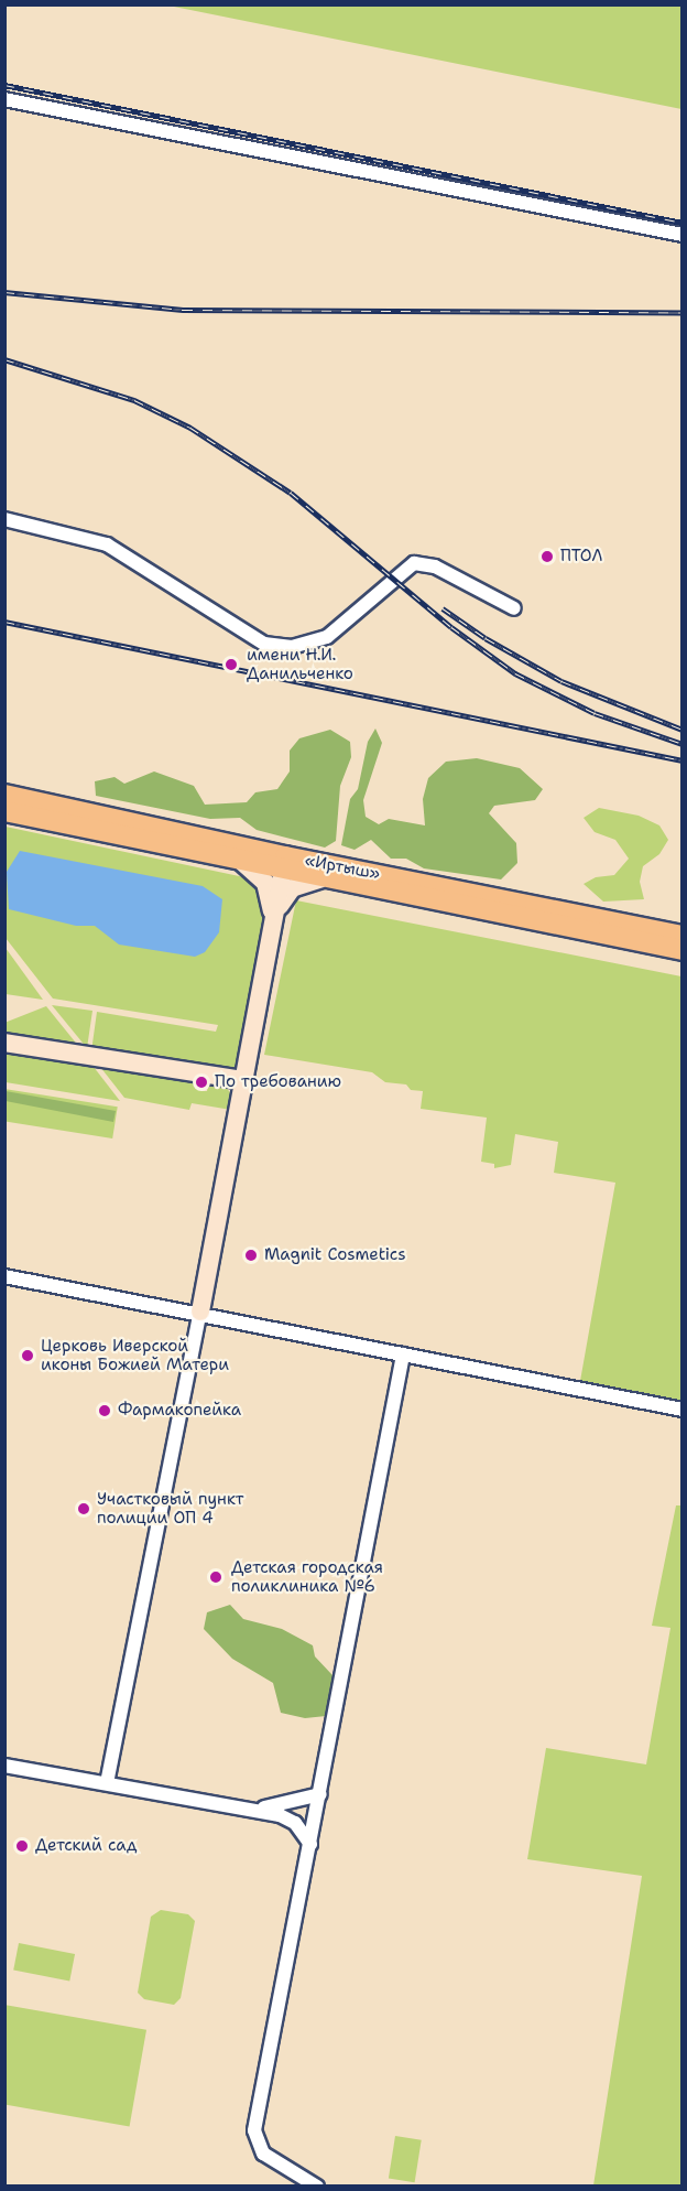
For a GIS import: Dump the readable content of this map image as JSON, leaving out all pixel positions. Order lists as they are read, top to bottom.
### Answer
{
  "streets": {
    "main road": ["«Иртыш»"]
  },
  "places": [
    "ПТОЛ",
    "имени Н.И. Данильченко",
    "По требованию",
    "Magnit Cosmetics",
    "Церковь Иверской иконы Божией Матери",
    "Фармакопейка",
    "Участковый пункт полиции ОП 4",
    "Детская городская поликлиника №6",
    "Детский сад"
  ]
}
